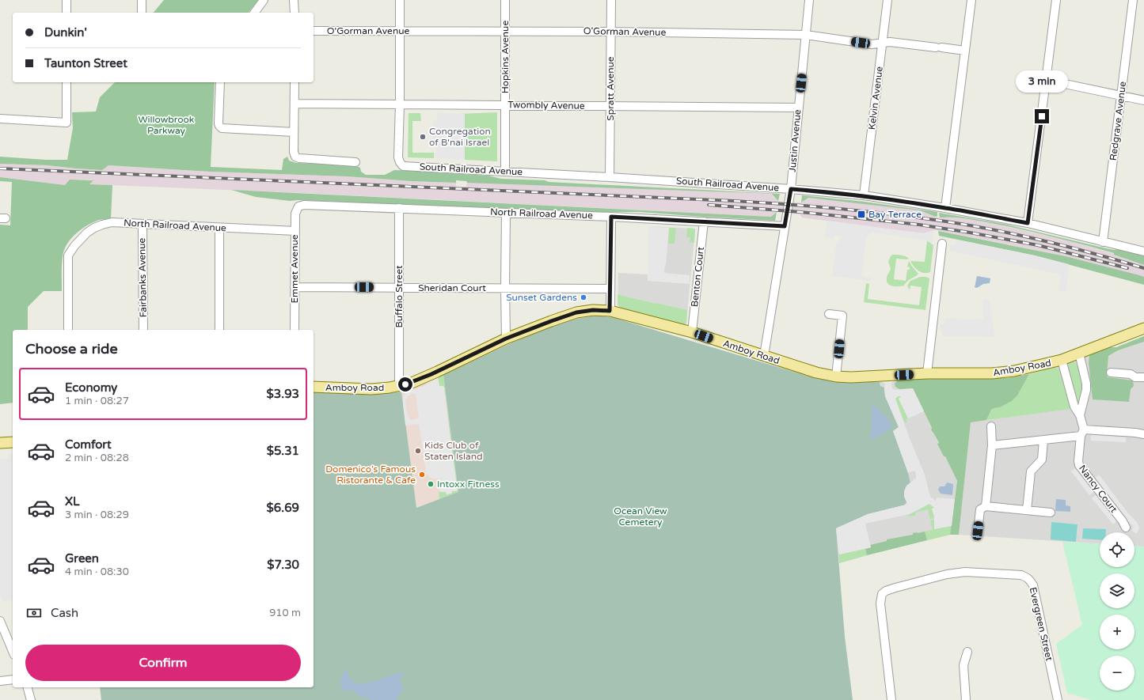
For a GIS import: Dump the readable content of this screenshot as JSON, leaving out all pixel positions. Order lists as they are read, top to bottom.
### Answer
{
  "streets": {
    "main road": ["Amboy Road"],
    "street": [
      "O'Gorman Avenue",
      "Hopkins Avenue",
      "Spratt Avenue",
      "Kelvin Avenue",
      "Twombly Avenue",
      "Redgrave Avenue",
      "Justin Avenue",
      "South Railroad Avenue",
      "North Railroad Avenue",
      "Emmet Avenue",
      "Benton Court",
      "Fairbanks Avenue",
      "Sheridan Court",
      "Buffalo Street",
      "Nancy Court",
      "Evergreen Street"
    ]
  },
  "crossings": [
    ["O'Gorman Avenue", "Hopkins Avenue"],
    ["O'Gorman Avenue", "Spratt Avenue"],
    ["O'Gorman Avenue", "Kelvin Avenue"],
    ["O'Gorman Avenue", "Justin Avenue"],
    ["Hopkins Avenue", "Twombly Avenue"],
    ["Hopkins Avenue", "South Railroad Avenue"],
    ["Spratt Avenue", "Twombly Avenue"],
    ["Spratt Avenue", "South Railroad Avenue"],
    ["Kelvin Avenue", "South Railroad Avenue"],
    ["Twombly Avenue", "Justin Avenue"],
    ["Twombly Avenue", "South Railroad Avenue"],
    ["Redgrave Avenue", "South Railroad Avenue"],
    ["Justin Avenue", "South Railroad Avenue"],
    ["Justin Avenue", "North Railroad Avenue"],
    ["Justin Avenue", "Amboy Road"],
    ["North Railroad Avenue", "Emmet Avenue"],
    ["North Railroad Avenue", "Benton Court"],
    ["North Railroad Avenue", "Fairbanks Avenue"],
    ["North Railroad Avenue", "Buffalo Street"],
    ["Emmet Avenue", "Sheridan Court"],
    ["Benton Court", "Amboy Road"],
    ["Sheridan Court", "Buffalo Street"],
    ["Buffalo Street", "Amboy Road"]
  ],
  "parks": ["Willowbrook Parkway", "Ocean View Cemetery"],
  "places": {
    "other": [
      "Congregation of B'nai Israel",
      "Sunset Gardens",
      "Kids Club of Staten Island",
      "Domenico’s Famous Ristorante & Cafe",
      "Intoxx Fitness"
    ],
    "transit": ["Bay Terrace"]
  },
  "page": {
    "banner": ["Dunkin'", "Taunton Street"],
    "bubble": "3 min",
    "heading": "Choose a ride",
    "list": [
      {
        "name": "Economy",
        "note": "1 min · 08:27",
        "value": "$3.93"
      },
      {
        "name": "Comfort",
        "note": "2 min · 08:28",
        "value": "$5.31"
      },
      {
        "name": "XL",
        "note": "3 min · 08:29",
        "value": "$6.69"
      },
      {
        "name": "Green",
        "note": "4 min · 08:30",
        "value": "$7.30"
      }
    ],
    "map_buttons": ["+", "−"],
    "pay": ["Cash", "910 m"],
    "buttons": "Confirm"
  }
}
